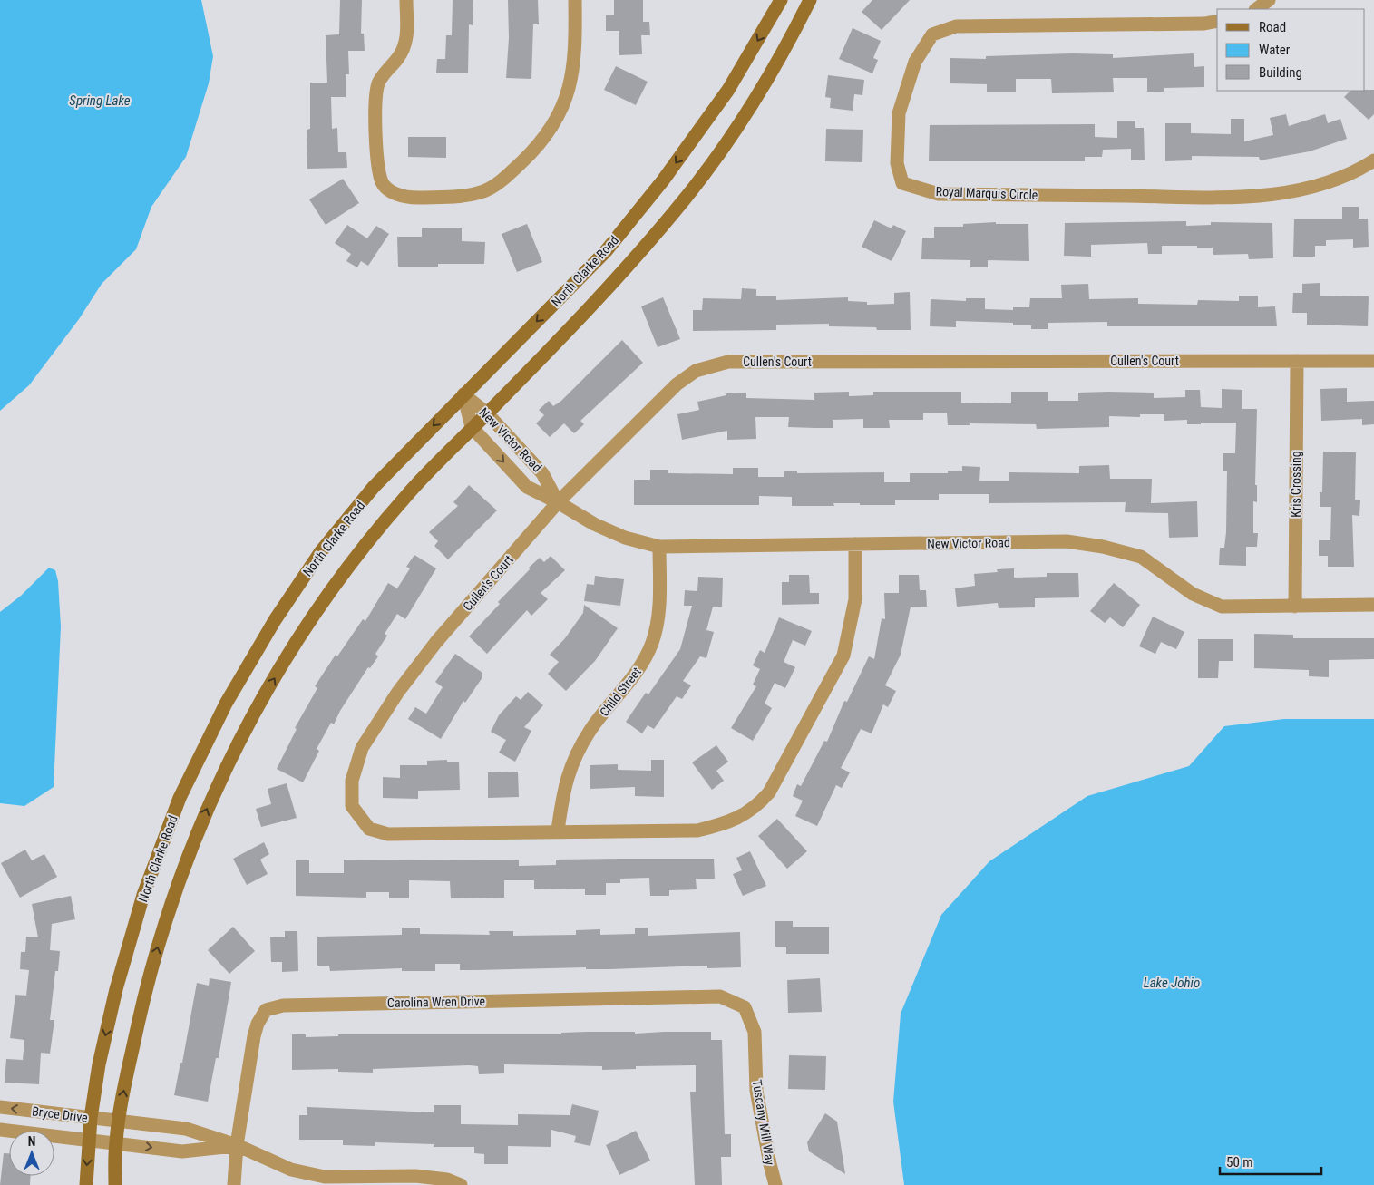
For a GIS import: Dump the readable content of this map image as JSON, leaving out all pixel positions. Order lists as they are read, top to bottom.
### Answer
{
  "streets": {
    "street": [
      "Royal Marquis Circle",
      "North Clarke Road",
      "Cullen's Court",
      "New Victor Road",
      "Kris Crossing",
      "Child Street",
      "Carolina Wren Drive",
      "Bryce Drive",
      "Tuscany Mill Way"
    ]
  },
  "crossings": [
    ["North Clarke Road", "New Victor Road"],
    ["North Clarke Road", "Bryce Drive"],
    ["Cullen's Court", "New Victor Road"],
    ["Cullen's Court", "Kris Crossing"],
    ["Cullen's Court", "Child Street"],
    ["New Victor Road", "Kris Crossing"],
    ["New Victor Road", "Child Street"],
    ["Carolina Wren Drive", "Bryce Drive"],
    ["Carolina Wren Drive", "Tuscany Mill Way"]
  ],
  "water": ["Spring Lake", "Lake Johio"],
  "legend": ["Road", "Water", "Building"],
  "scale_bar": "50 m",
  "north": "top"
}
